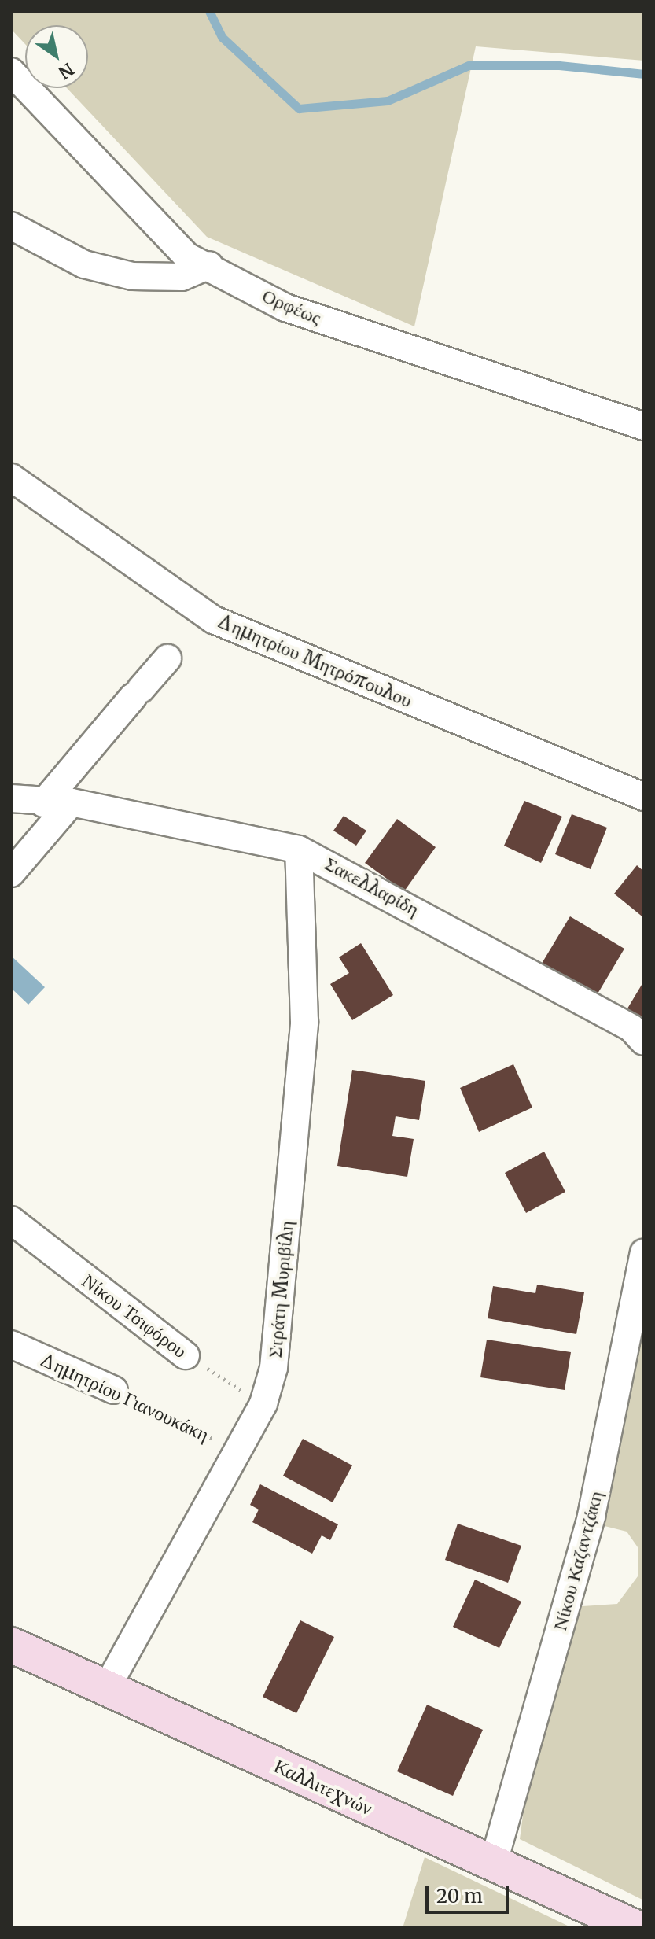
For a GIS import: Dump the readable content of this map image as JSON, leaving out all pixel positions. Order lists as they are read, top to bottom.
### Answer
{
  "streets": {
    "street": [
      "Ορφέως",
      "Δημητρίου Μητρόπουλου",
      "Σακελλαρίδη",
      "Στράτη Μυριβίλη",
      "Νίκου Τσιφόρου",
      "Δημητρίου Γιανουκάκη",
      "Νίκου Καζαντζάκη",
      "Καλλιτεχνών"
    ]
  },
  "crossings": [
    ["Σακελλαρίδη", "Στράτη Μυριβίλη"],
    ["Στράτη Μυριβίλη", "Νίκου Τσιφόρου"],
    ["Στράτη Μυριβίλη", "Δημητρίου Γιανουκάκη"],
    ["Στράτη Μυριβίλη", "Καλλιτεχνών"],
    ["Νίκου Καζαντζάκη", "Καλλιτεχνών"]
  ],
  "scale_bar": "20 m",
  "north": "bottom right"
}
